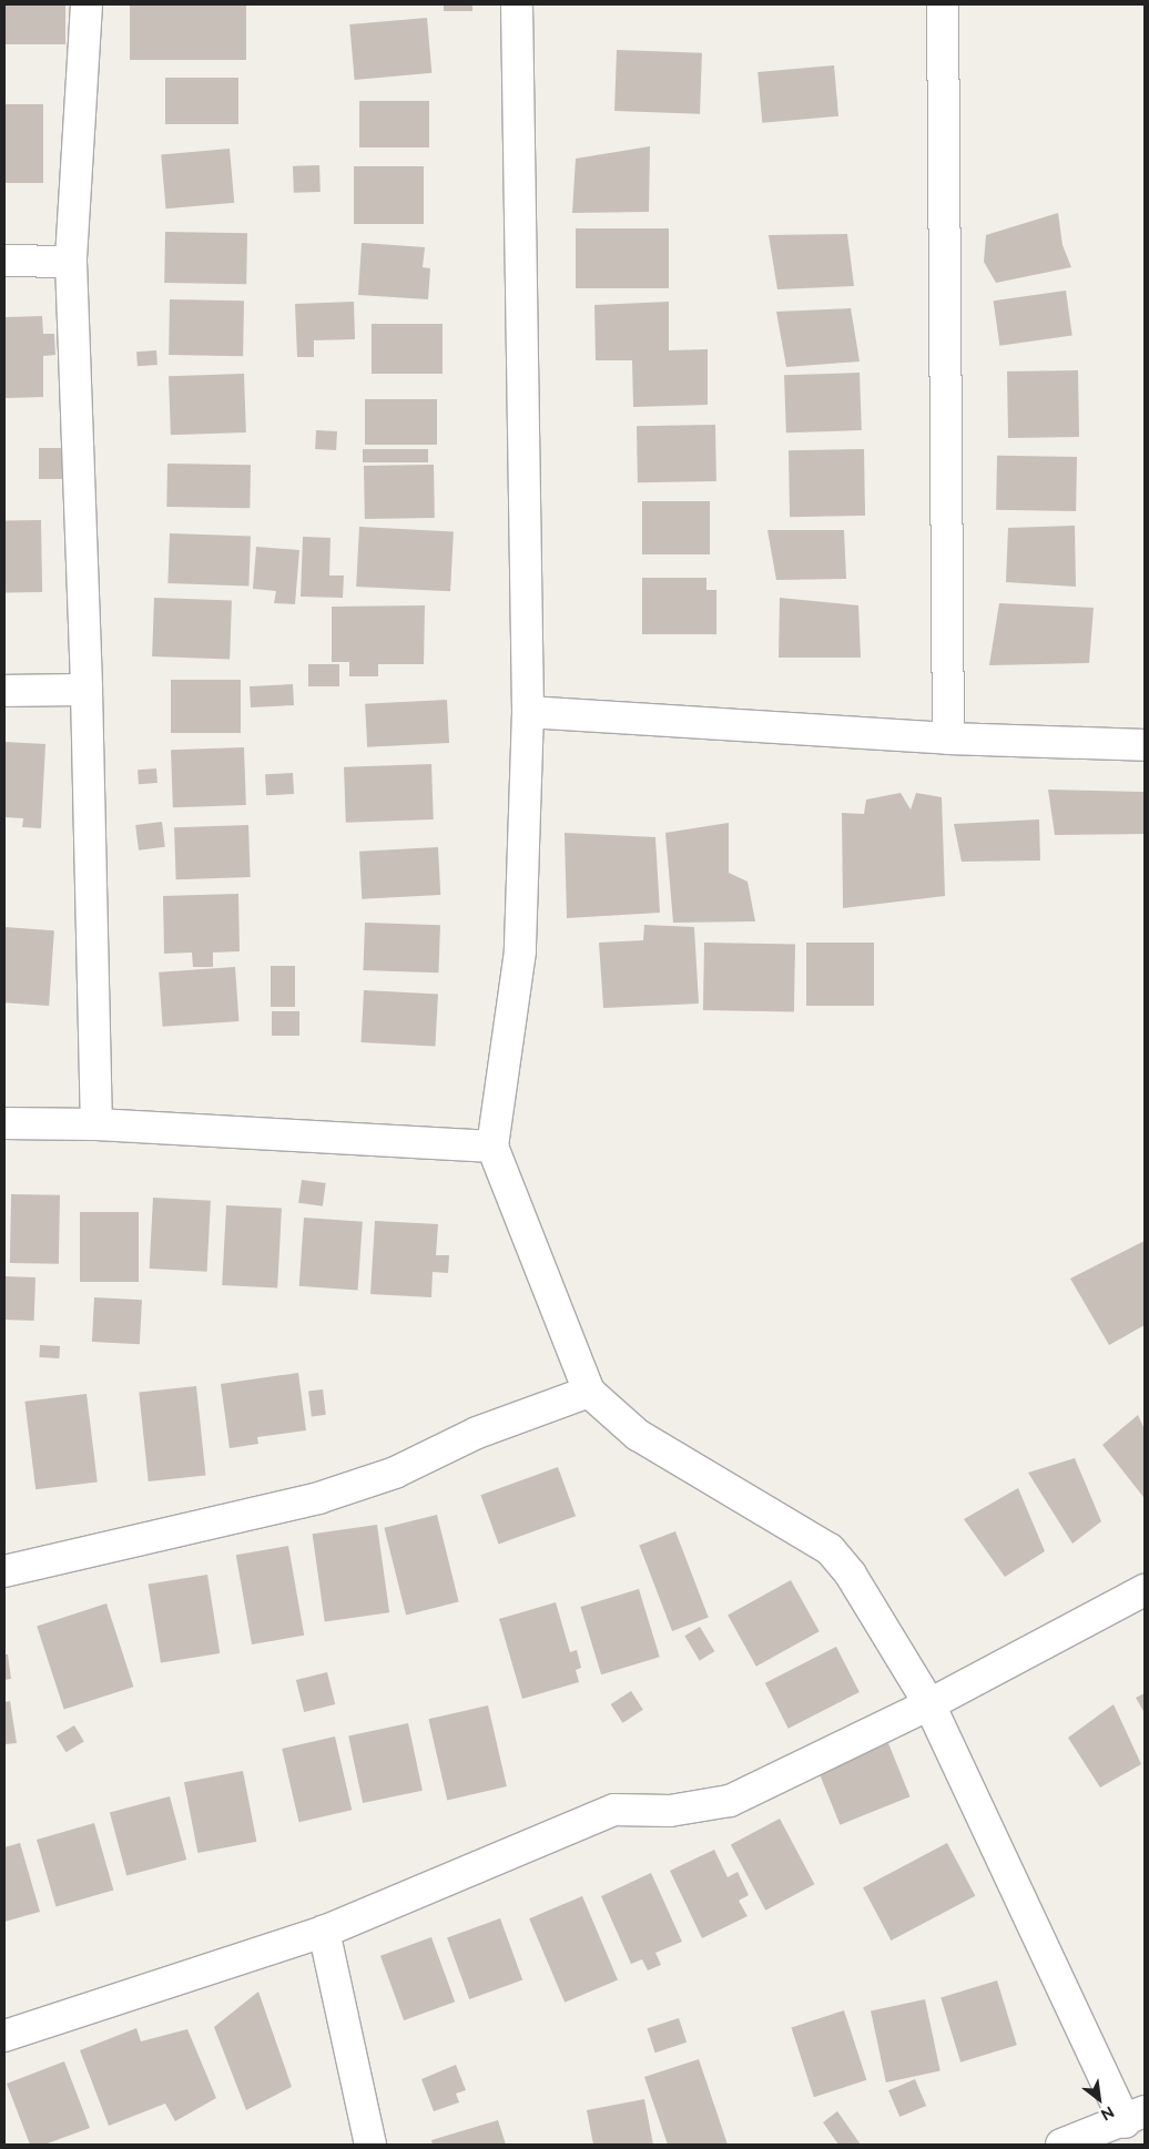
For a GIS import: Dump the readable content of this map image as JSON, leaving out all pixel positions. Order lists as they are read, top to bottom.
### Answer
{
  "north": "bottom right"
}
